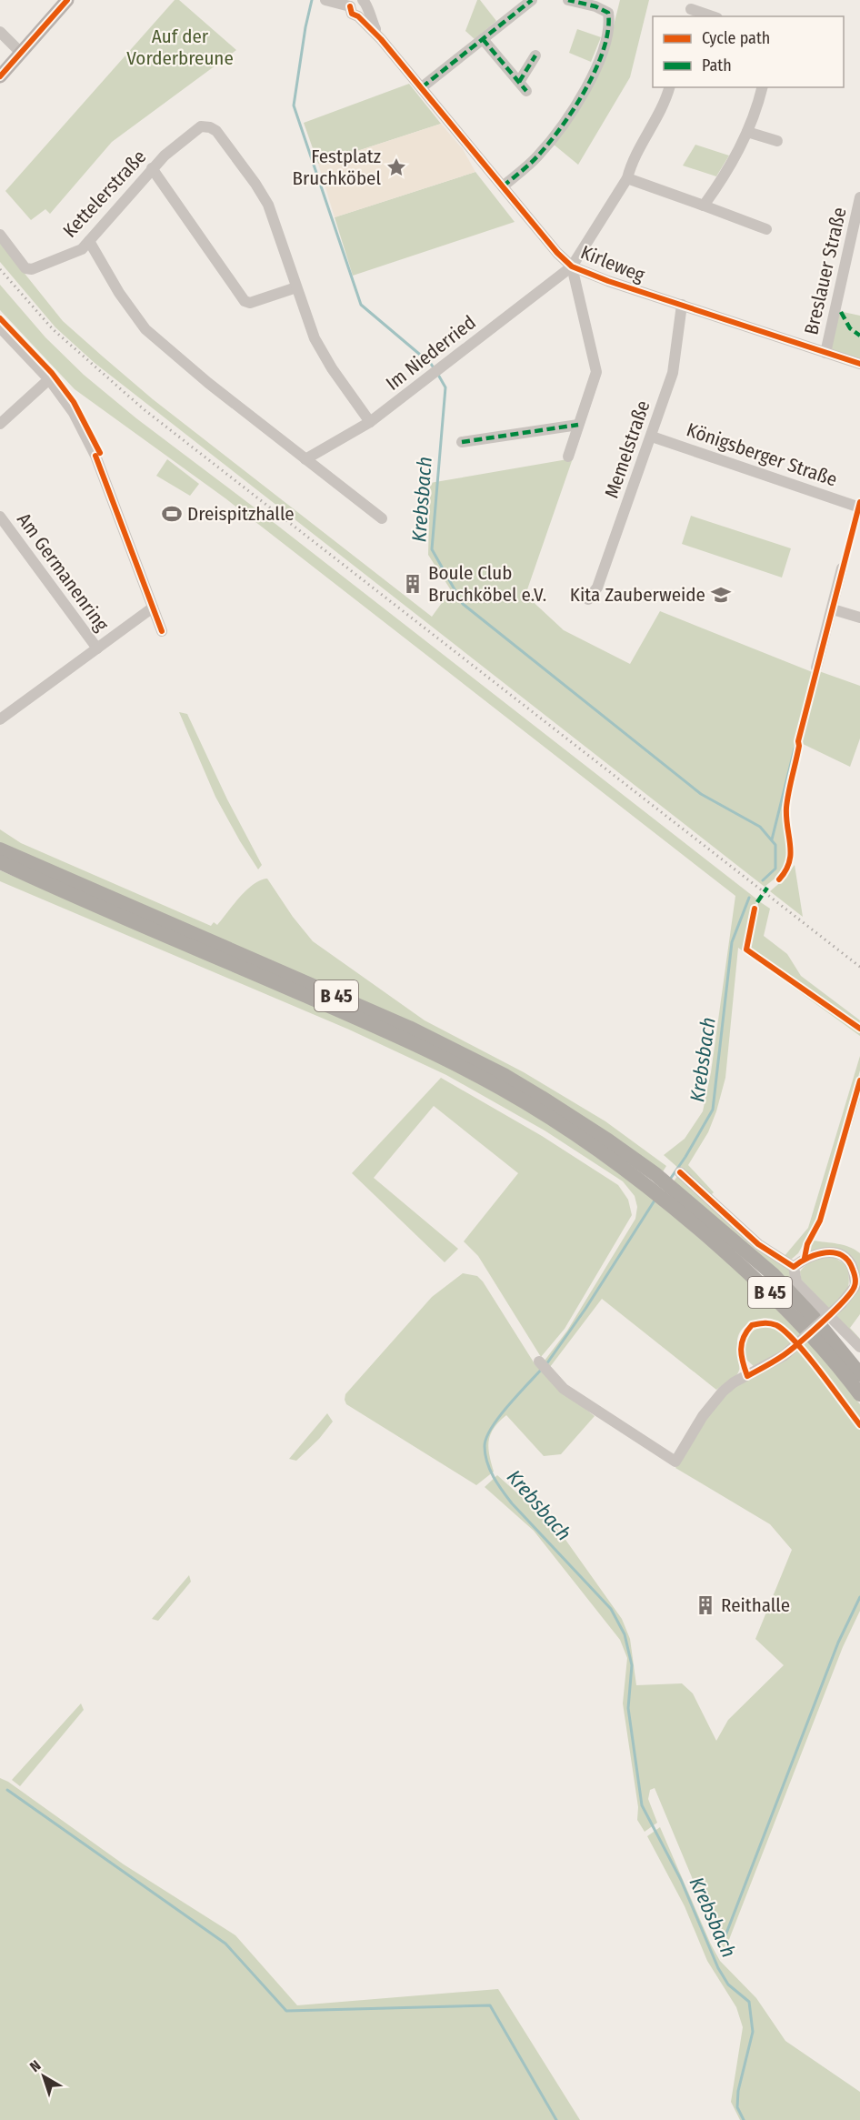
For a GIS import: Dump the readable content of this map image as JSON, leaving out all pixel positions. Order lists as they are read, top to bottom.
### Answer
{
  "streets": {
    "highway": ["B 45"],
    "street": [
      "Kettelerstraße",
      "Kirleweg",
      "Breslauer Straße",
      "Im Niederried",
      "Memelstraße",
      "Königsberger Straße",
      "Am Germanenring"
    ]
  },
  "crossings": [
    ["Kirleweg", "Breslauer Straße"],
    ["Kirleweg", "Im Niederried"],
    ["Kirleweg", "Memelstraße"],
    ["Memelstraße", "Königsberger Straße"]
  ],
  "water": ["Krebsbach"],
  "parks": ["Auf der Vorderbreune"],
  "places": {
    "place": ["Festplatz Bruchköbel"],
    "sports": ["Dreispitzhalle"],
    "building": ["Boule Club Bruchköbel e.V.", "Reithalle"],
    "school or university": ["Kita Zauberweide"]
  },
  "legend": ["Cycle path", "Path"],
  "north": "top left"
}
